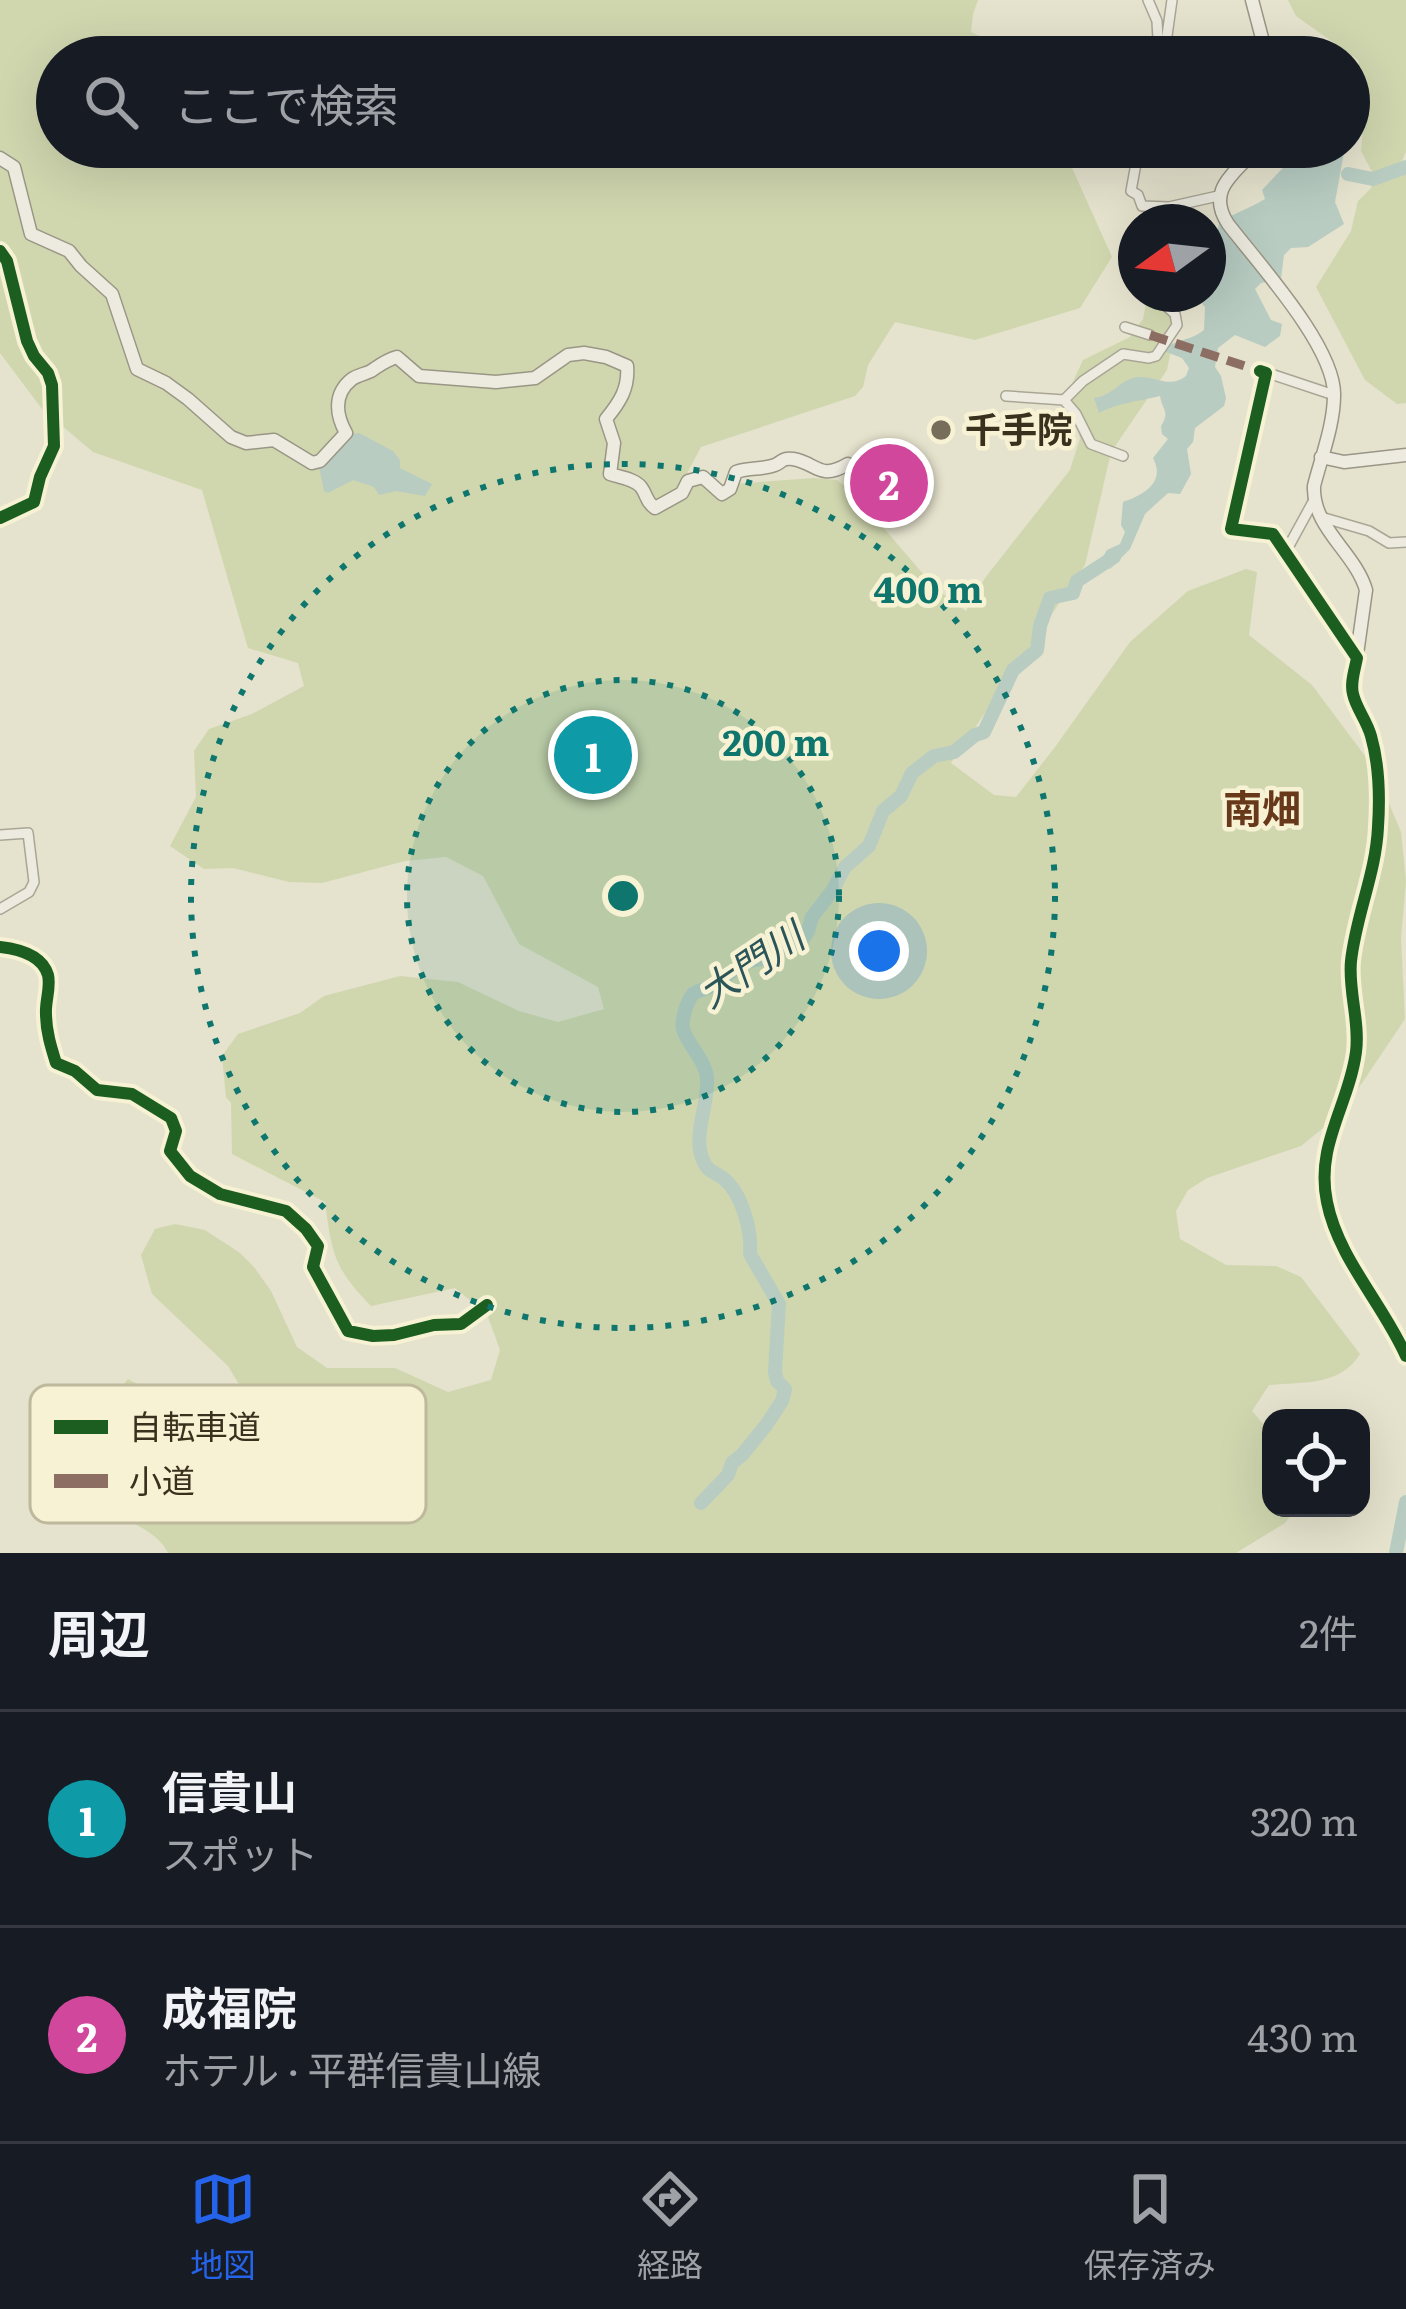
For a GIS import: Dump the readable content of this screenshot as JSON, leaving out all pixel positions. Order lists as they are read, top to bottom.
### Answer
{
  "districts": ["南畑"],
  "water": ["大門川"],
  "places": ["千手院"],
  "legend": ["自転車道", "小道"],
  "north": "left",
  "page": {
    "search": "ここで検索",
    "pins": ["2", "1"],
    "heading": ["周辺", "2件"],
    "list": [
      {
        "mark": "1",
        "name": "信貴山",
        "note": "スポット",
        "value": "320 m"
      },
      {
        "mark": "2",
        "name": "成福院",
        "note": "ホテル · 平群信貴山線",
        "value": "430 m"
      }
    ],
    "nav": ["地図", "経路", "保存済み"]
  },
  "rings": ["400 m", "200 m"]
}
